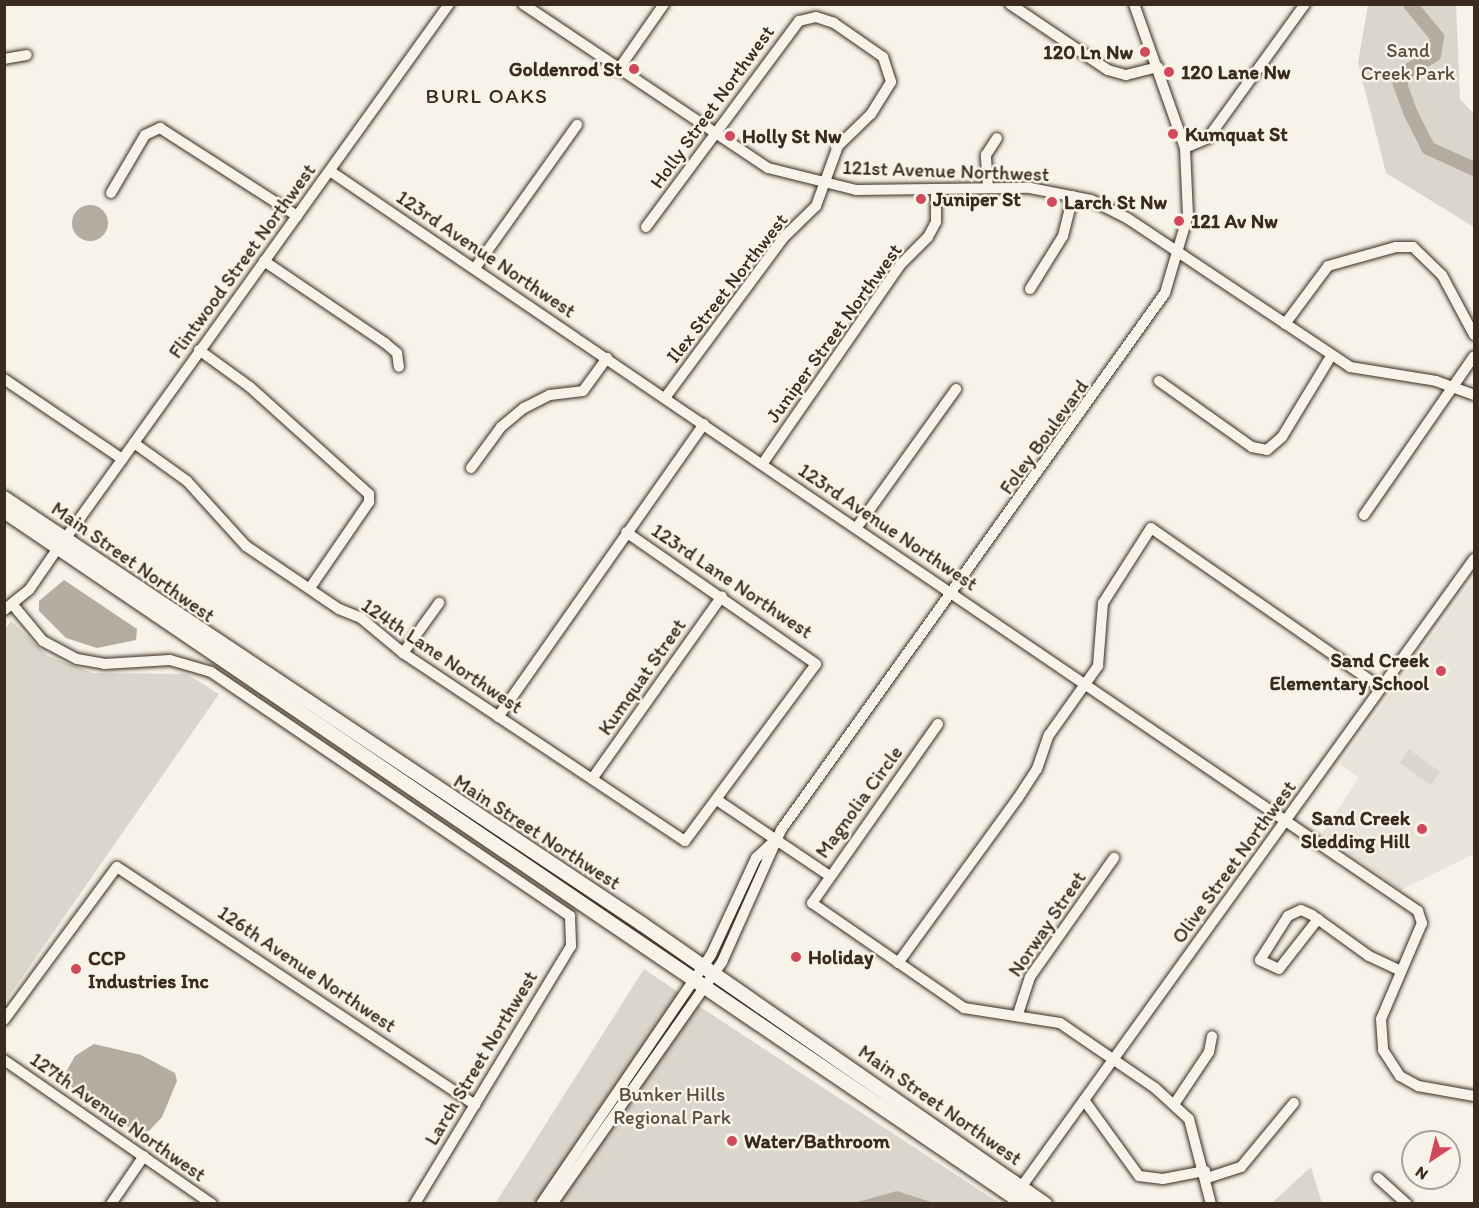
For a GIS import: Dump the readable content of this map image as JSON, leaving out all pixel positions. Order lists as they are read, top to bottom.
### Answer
{
  "streets": {
    "main road": ["Main Street Northwest"],
    "street": [
      "Holly Street Northwest",
      "121st Avenue Northwest",
      "123rd Avenue Northwest",
      "Flintwood Street Northwest",
      "Ilex Street Northwest",
      "Juniper Street Northwest",
      "Foley Boulevard",
      "123rd Lane Northwest",
      "124th Lane Northwest",
      "Kumquat Street",
      "Magnolia Circle",
      "Olive Street Northwest",
      "Norway Street",
      "126th Avenue Northwest",
      "Larch Street Northwest",
      "127th Avenue Northwest"
    ]
  },
  "crossings": [
    ["Holly Street Northwest", "121st Avenue Northwest"],
    ["Holly Street Northwest", "Ilex Street Northwest"],
    ["121st Avenue Northwest", "Ilex Street Northwest"],
    ["121st Avenue Northwest", "Juniper Street Northwest"],
    ["121st Avenue Northwest", "Foley Boulevard"],
    ["123rd Avenue Northwest", "Flintwood Street Northwest"],
    ["123rd Avenue Northwest", "Ilex Street Northwest"],
    ["123rd Avenue Northwest", "Juniper Street Northwest"],
    ["123rd Avenue Northwest", "Foley Boulevard"],
    ["123rd Avenue Northwest", "Olive Street Northwest"],
    ["Flintwood Street Northwest", "Main Street Northwest"],
    ["Flintwood Street Northwest", "124th Lane Northwest"],
    ["Flintwood Street Northwest", "Larch Street Northwest"],
    ["Foley Boulevard", "Main Street Northwest"],
    ["Main Street Northwest", "Olive Street Northwest"],
    ["123rd Lane Northwest", "124th Lane Northwest"],
    ["123rd Lane Northwest", "Kumquat Street"],
    ["124th Lane Northwest", "Kumquat Street"],
    ["126th Avenue Northwest", "Larch Street Northwest"]
  ],
  "districts": ["BURL OAKS"],
  "parks": ["Sand Creek Park", "Bunker Hills Regional Park"],
  "places": [
    "120 Ln Nw",
    "Goldenrod St",
    "120 Lane Nw",
    "Kumquat St",
    "Holly St Nw",
    "Juniper St",
    "Larch St Nw",
    "121 Av Nw",
    "Sand Creek Elementary School",
    "Sand Creek Sledding Hill",
    "Holiday",
    "CCP Industries Inc",
    "Water/Bathroom"
  ],
  "north": "bottom left"
}
